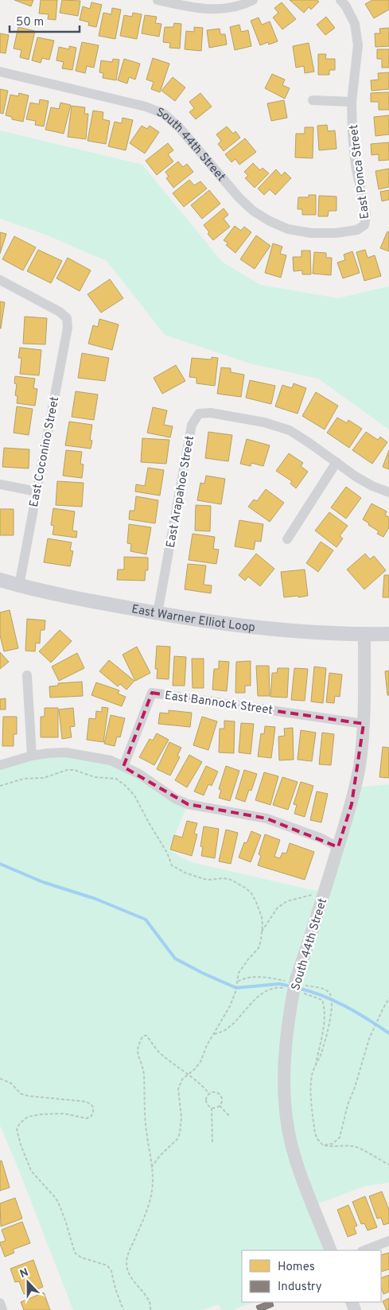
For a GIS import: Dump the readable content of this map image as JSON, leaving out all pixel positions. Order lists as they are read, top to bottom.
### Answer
{
  "streets": {
    "main road": ["East Warner Elliot Loop"],
    "street": [
      "South 44th Street",
      "East Ponca Street",
      "East Coconino Street",
      "East Arapahoe Street",
      "East Bannock Street"
    ]
  },
  "crossings": [
    ["South 44th Street", "East Ponca Street"],
    ["South 44th Street", "East Warner Elliot Loop"],
    ["South 44th Street", "East Bannock Street"],
    ["East Coconino Street", "East Warner Elliot Loop"],
    ["East Arapahoe Street", "East Warner Elliot Loop"]
  ],
  "legend": ["Homes", "Industry"],
  "scale_bar": "50 m",
  "north": "top"
}
